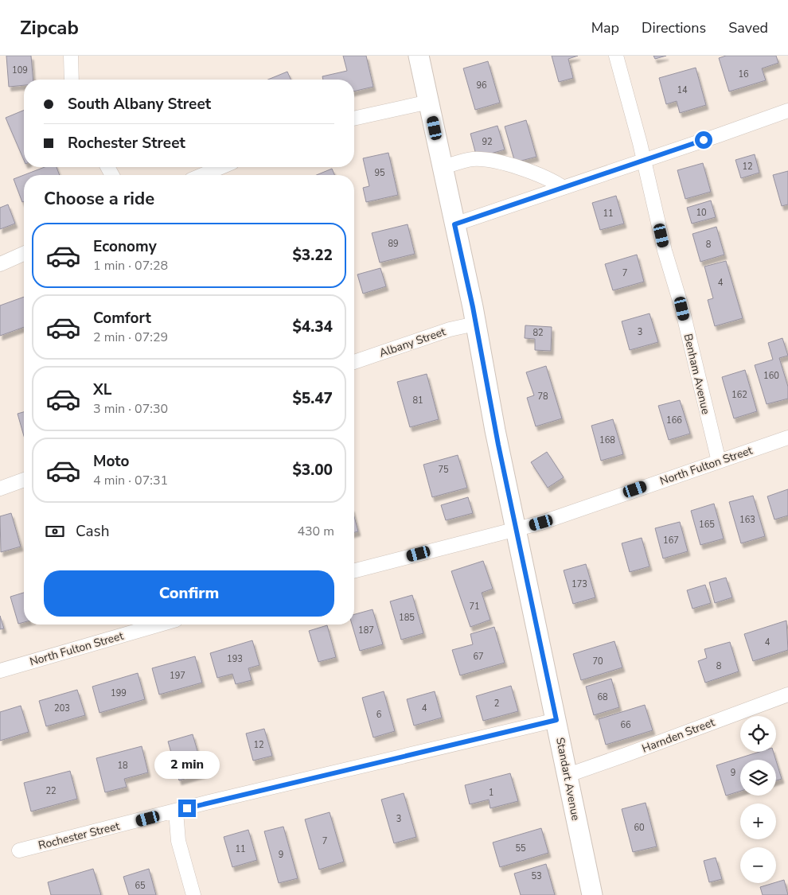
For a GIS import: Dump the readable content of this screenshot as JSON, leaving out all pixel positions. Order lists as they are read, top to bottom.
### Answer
{
  "streets": {
    "street": [
      "Albany Street",
      "Benham Avenue",
      "North Fulton Street",
      "Harnden Street",
      "Standart Avenue",
      "Rochester Street"
    ]
  },
  "crossings": [
    ["Albany Street", "Standart Avenue"],
    ["Benham Avenue", "North Fulton Street"],
    ["North Fulton Street", "Standart Avenue"],
    ["Harnden Street", "Standart Avenue"],
    ["Standart Avenue", "Rochester Street"]
  ],
  "house_numbers": [
    "109",
    "16",
    "96",
    "14",
    "92",
    "12",
    "95",
    "10",
    "11",
    "89",
    "8",
    "7",
    "4",
    "3",
    "82",
    "160",
    "162",
    "78",
    "81",
    "166",
    "168",
    "75",
    "163",
    "165",
    "167",
    "173",
    "71",
    "185",
    "187",
    "4",
    "67",
    "193",
    "70",
    "8",
    "197",
    "199",
    "68",
    "2",
    "203",
    "4",
    "6",
    "66",
    "12",
    "18",
    "9",
    "22",
    "1",
    "3",
    "60",
    "7",
    "55",
    "11",
    "9",
    "53",
    "65"
  ],
  "page": {
    "header": "Zipcab",
    "nav": ["Map", "Directions", "Saved"],
    "banner": ["South Albany Street", "Rochester Street"],
    "heading": "Choose a ride",
    "list": [
      {
        "name": "Economy",
        "note": "1 min · 07:28",
        "value": "$3.22"
      },
      {
        "name": "Comfort",
        "note": "2 min · 07:29",
        "value": "$4.34"
      },
      {
        "name": "XL",
        "note": "3 min · 07:30",
        "value": "$5.47"
      },
      {
        "name": "Moto",
        "note": "4 min · 07:31",
        "value": "$3.00"
      }
    ],
    "pay": ["Cash", "430 m"],
    "buttons": "Confirm",
    "map_buttons": ["+", "−"],
    "bubble": "2 min"
  }
}
